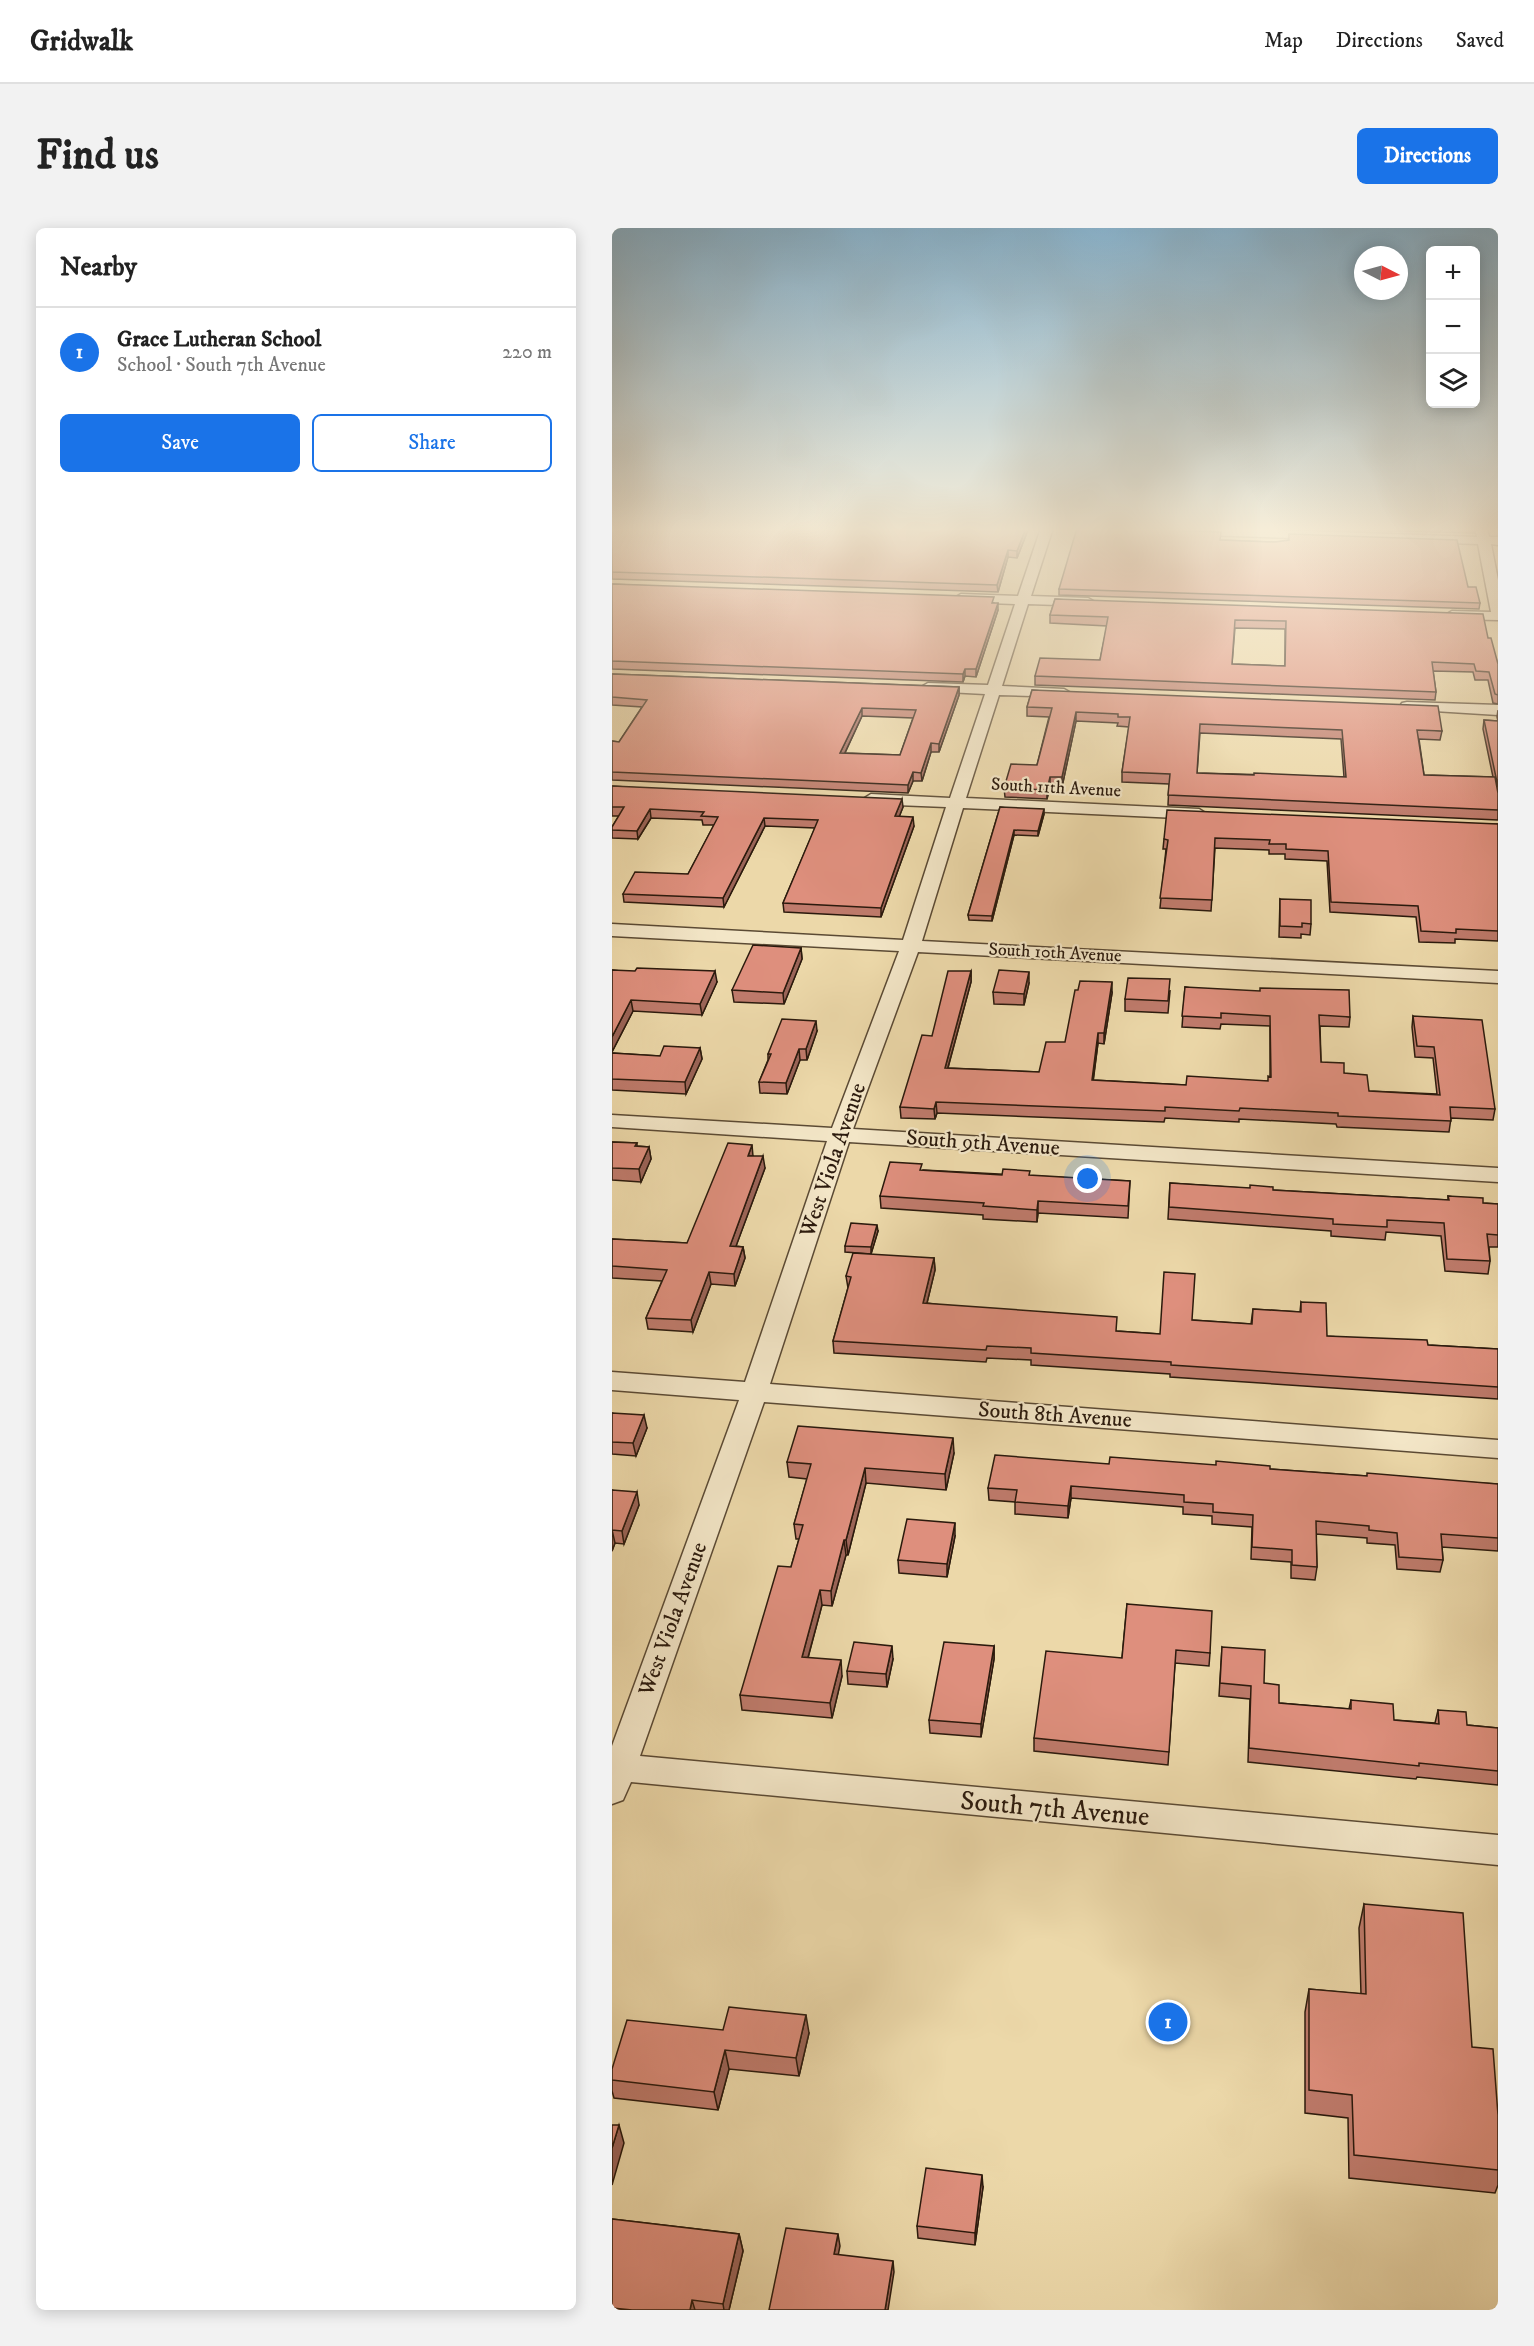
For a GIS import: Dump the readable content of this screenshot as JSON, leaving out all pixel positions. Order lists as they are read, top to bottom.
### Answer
{
  "streets": {
    "street": [
      "South 11th Avenue",
      "South 10th Avenue",
      "South 9th Avenue",
      "West Viola Avenue",
      "South 8th Avenue",
      "South 7th Avenue"
    ]
  },
  "crossings": [
    ["South 11th Avenue", "West Viola Avenue"],
    ["South 10th Avenue", "West Viola Avenue"],
    ["South 9th Avenue", "West Viola Avenue"],
    ["West Viola Avenue", "South 8th Avenue"],
    ["West Viola Avenue", "South 7th Avenue"]
  ],
  "north": "right",
  "page": {
    "header": "Gridwalk",
    "nav": ["Map", "Directions", "Saved"],
    "buttons": [
      "Directions",
      ["Save", "Share"]
    ],
    "title": "Find us",
    "heading": "Nearby",
    "map_buttons": ["+", "−"],
    "list": [
      {
        "mark": "1",
        "name": "Grace Lutheran School",
        "note": "School · South 7th Avenue",
        "value": "220 m"
      }
    ],
    "pins": "1"
  }
}
